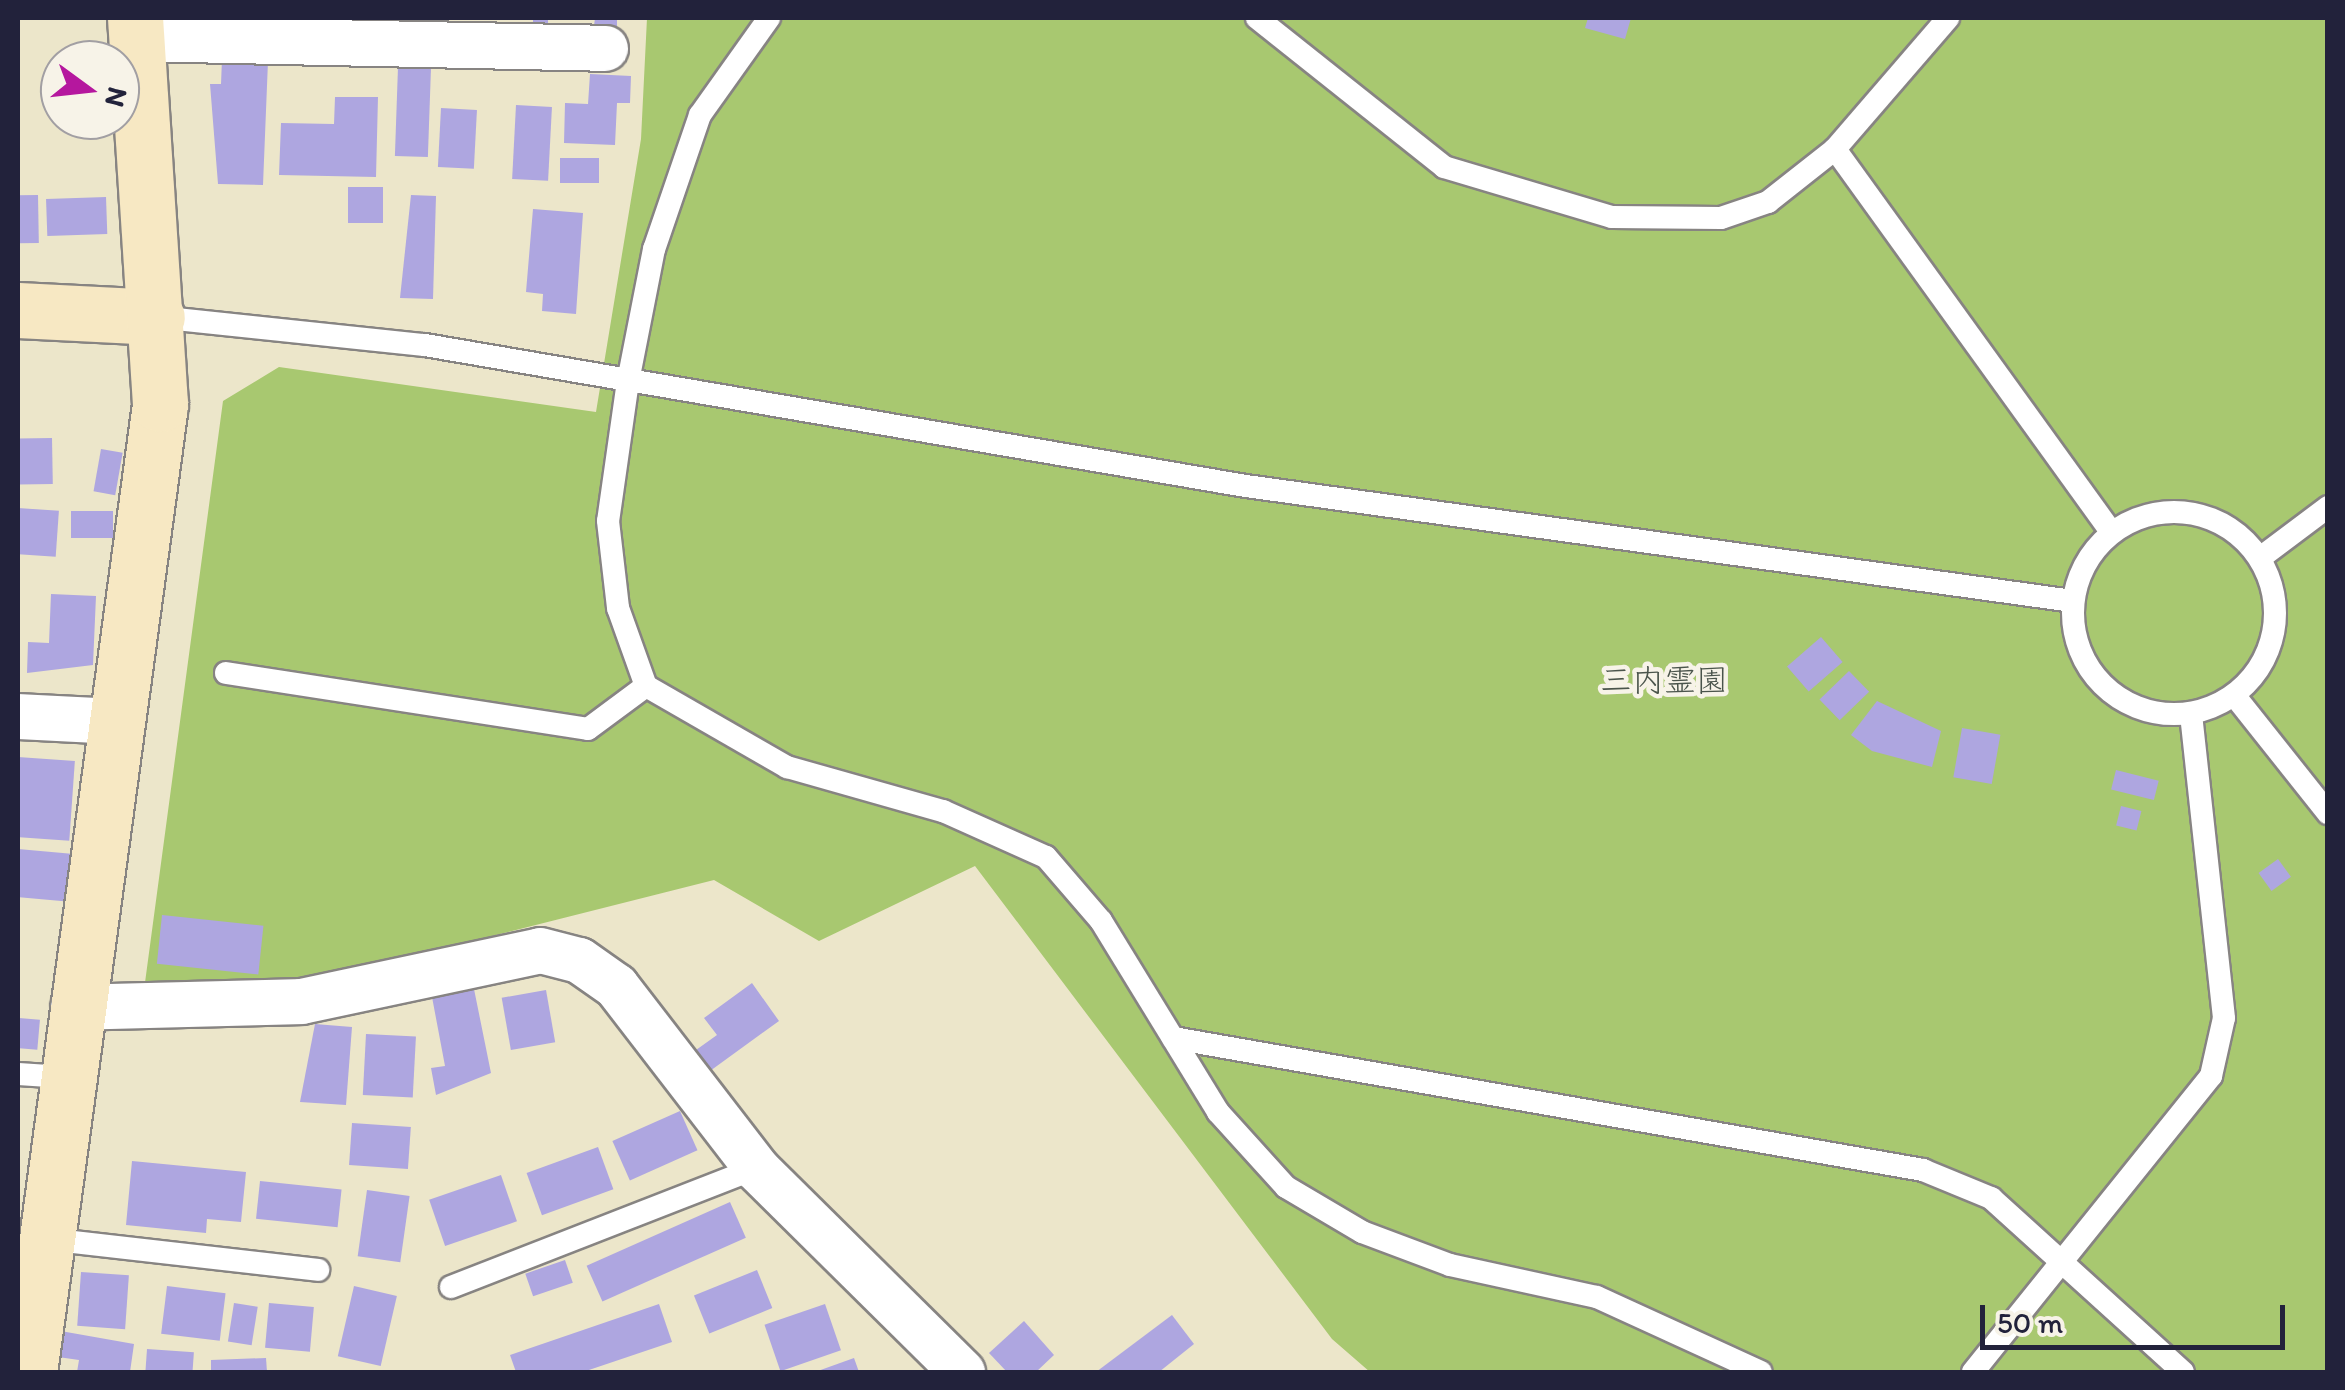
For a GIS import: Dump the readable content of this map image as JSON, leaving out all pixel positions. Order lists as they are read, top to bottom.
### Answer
{
  "parks": ["三内霊園"],
  "scale_bar": "50 m",
  "north": "right"
}
